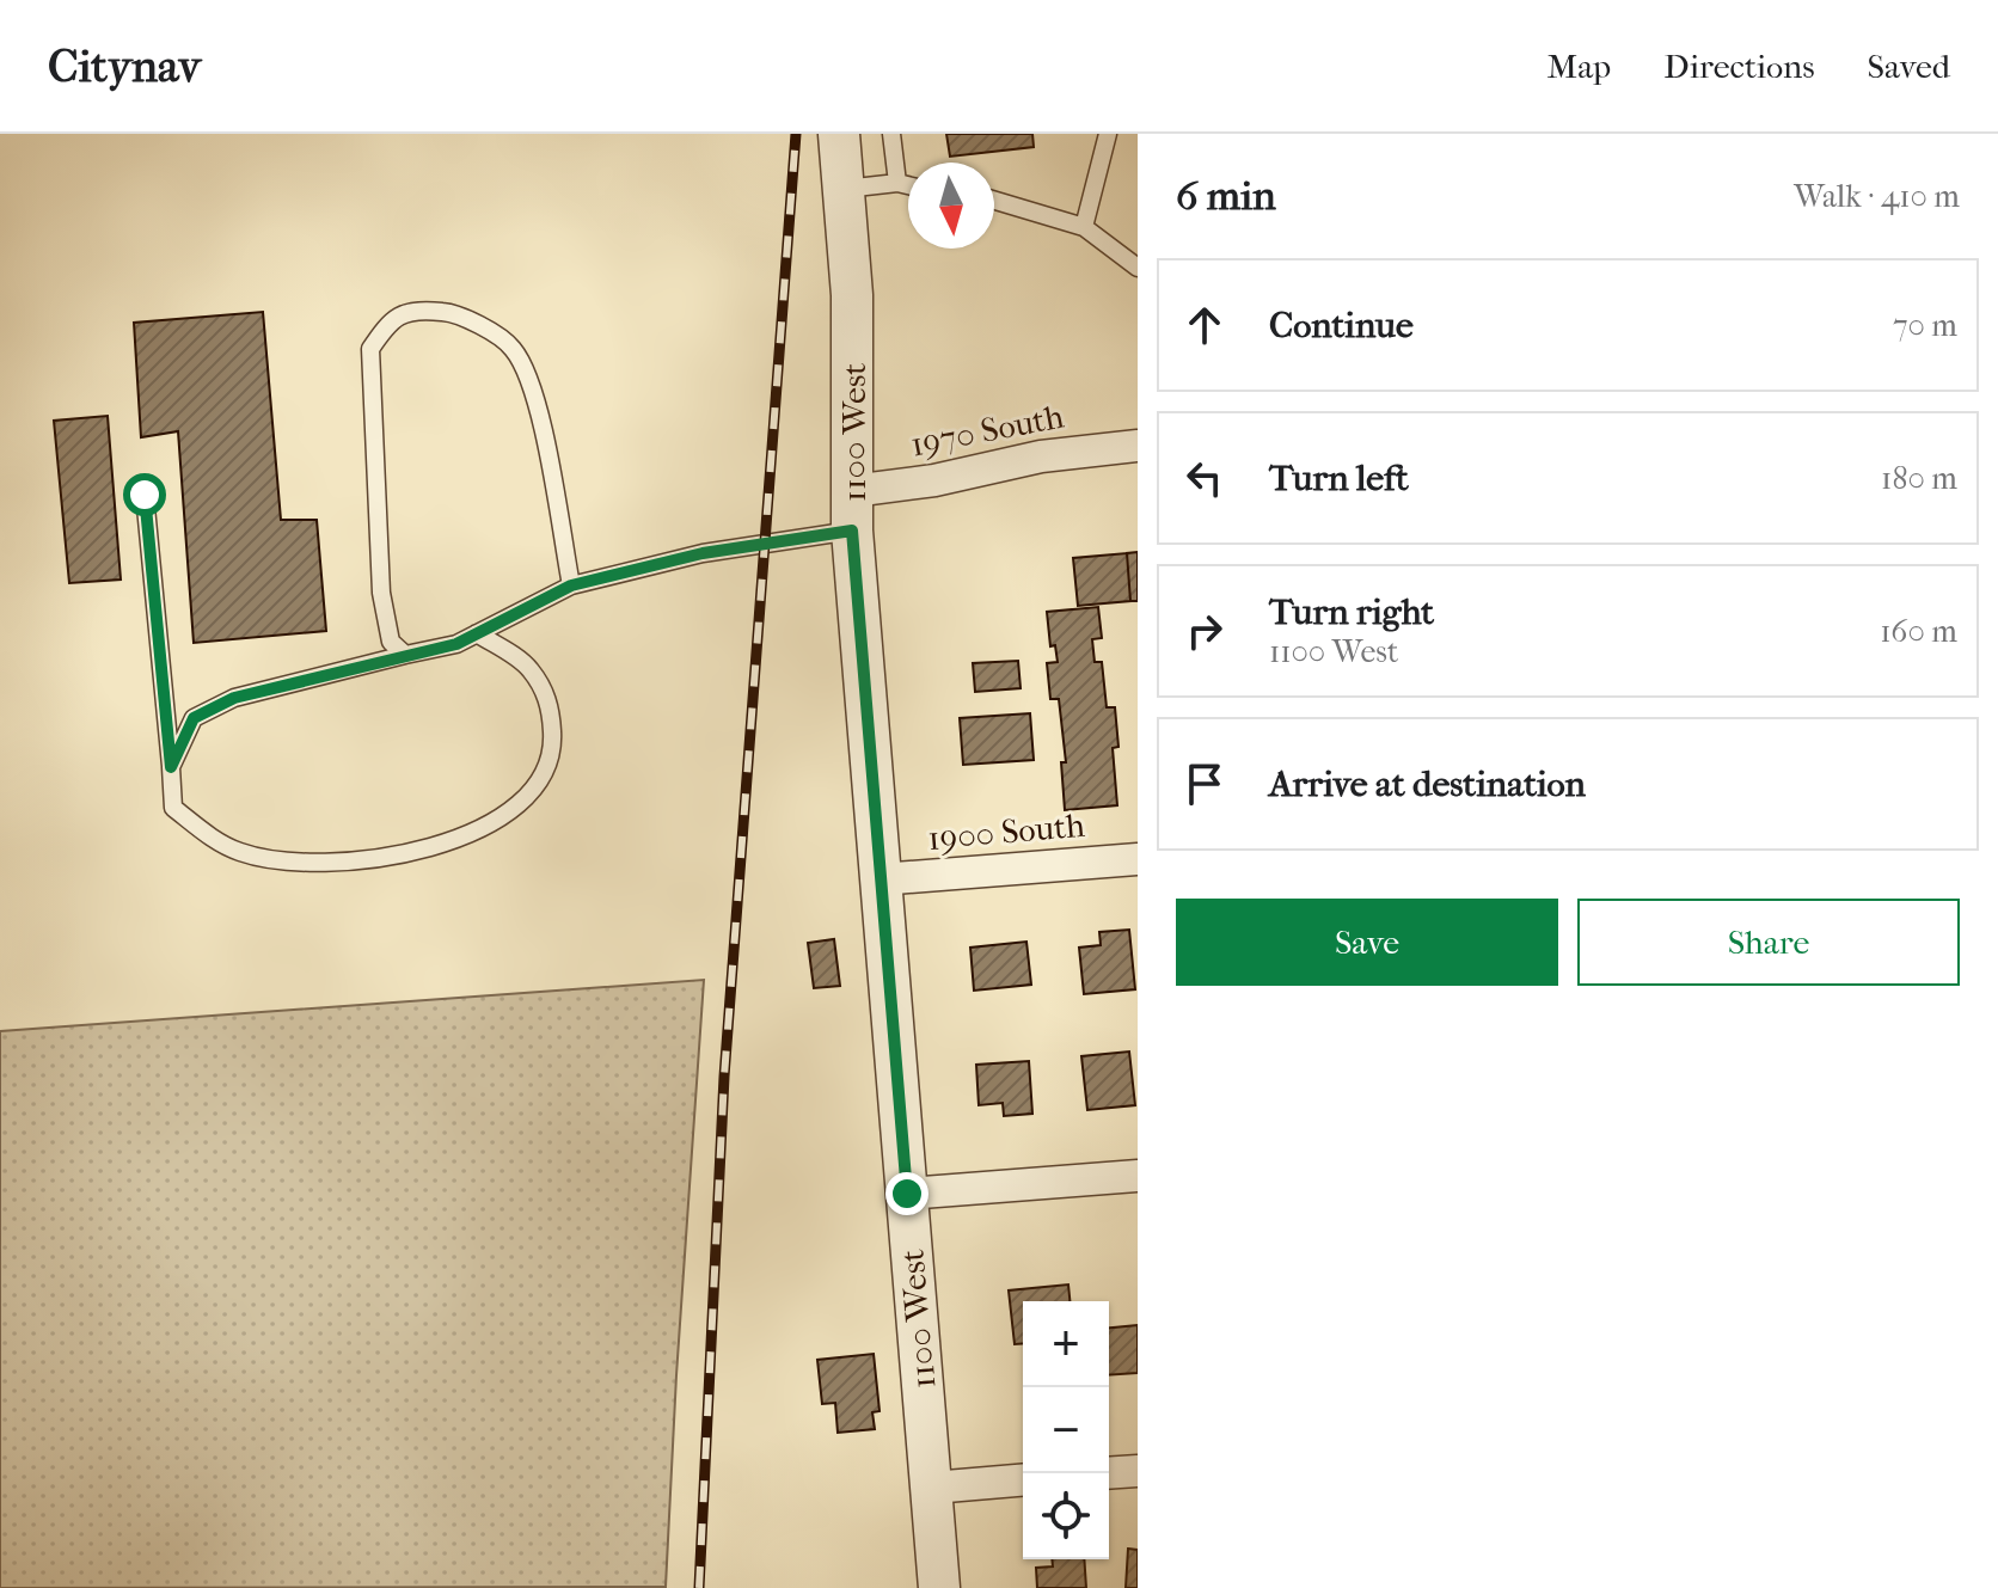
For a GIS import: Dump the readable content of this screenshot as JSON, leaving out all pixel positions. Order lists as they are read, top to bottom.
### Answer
{
  "streets": {
    "street": ["1970 South", "1100 West", "1900 South"]
  },
  "crossings": [
    ["1970 South", "1100 West"],
    ["1100 West", "1900 South"]
  ],
  "north": "bottom",
  "page": {
    "header": "Citynav",
    "nav": ["Map", "Directions", "Saved"],
    "heading": ["6 min", "Walk · 410 m"],
    "list": [
      ["Continue", "70 m"],
      ["Turn left", "180 m"],
      ["Turn right", "1100 West", "160 m"],
      "Arrive at destination"
    ],
    "buttons": ["Save", "Share"],
    "map_buttons": ["+", "−"]
  }
}
